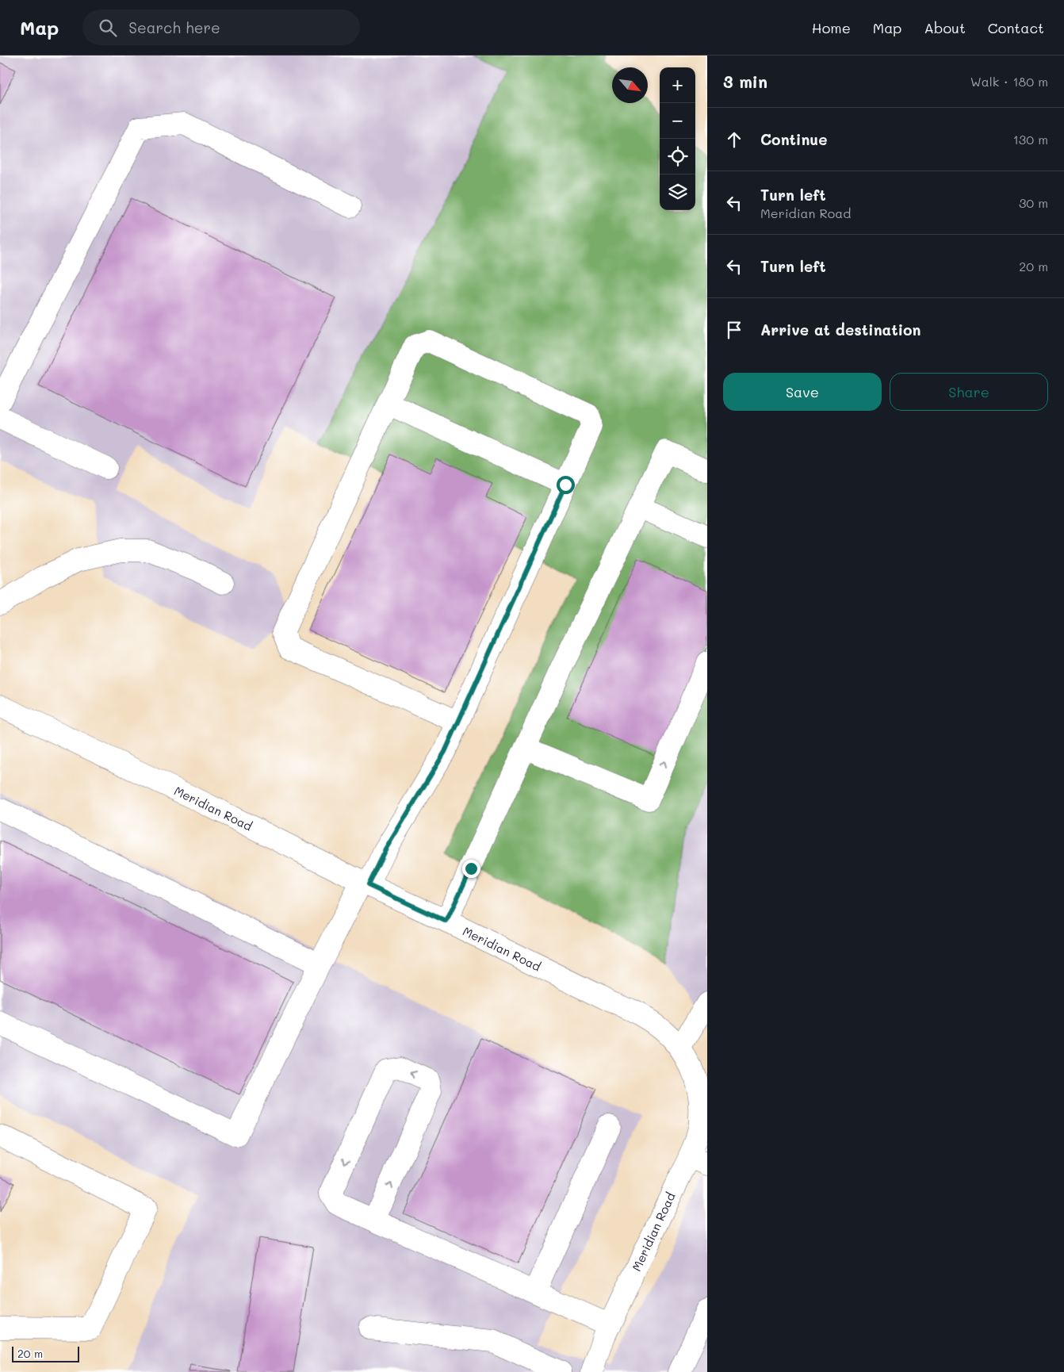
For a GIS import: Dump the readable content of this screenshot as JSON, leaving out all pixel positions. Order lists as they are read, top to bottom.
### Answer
{
  "streets": {
    "street": ["Meridian Road"]
  },
  "scale_bar": "20 m",
  "north": "bottom right",
  "page": {
    "header": "Map",
    "search": "Search here",
    "nav": [
      "Home",
      "Map",
      "About",
      "Contact"
    ],
    "heading": ["3 min", "Walk · 180 m"],
    "map_buttons": ["+", "−"],
    "list": [
      ["Continue", "130 m"],
      ["Turn left", "Meridian Road", "30 m"],
      ["Turn left", "20 m"],
      "Arrive at destination"
    ],
    "buttons": ["Save", "Share"],
    "scale": "20 m"
  }
}
